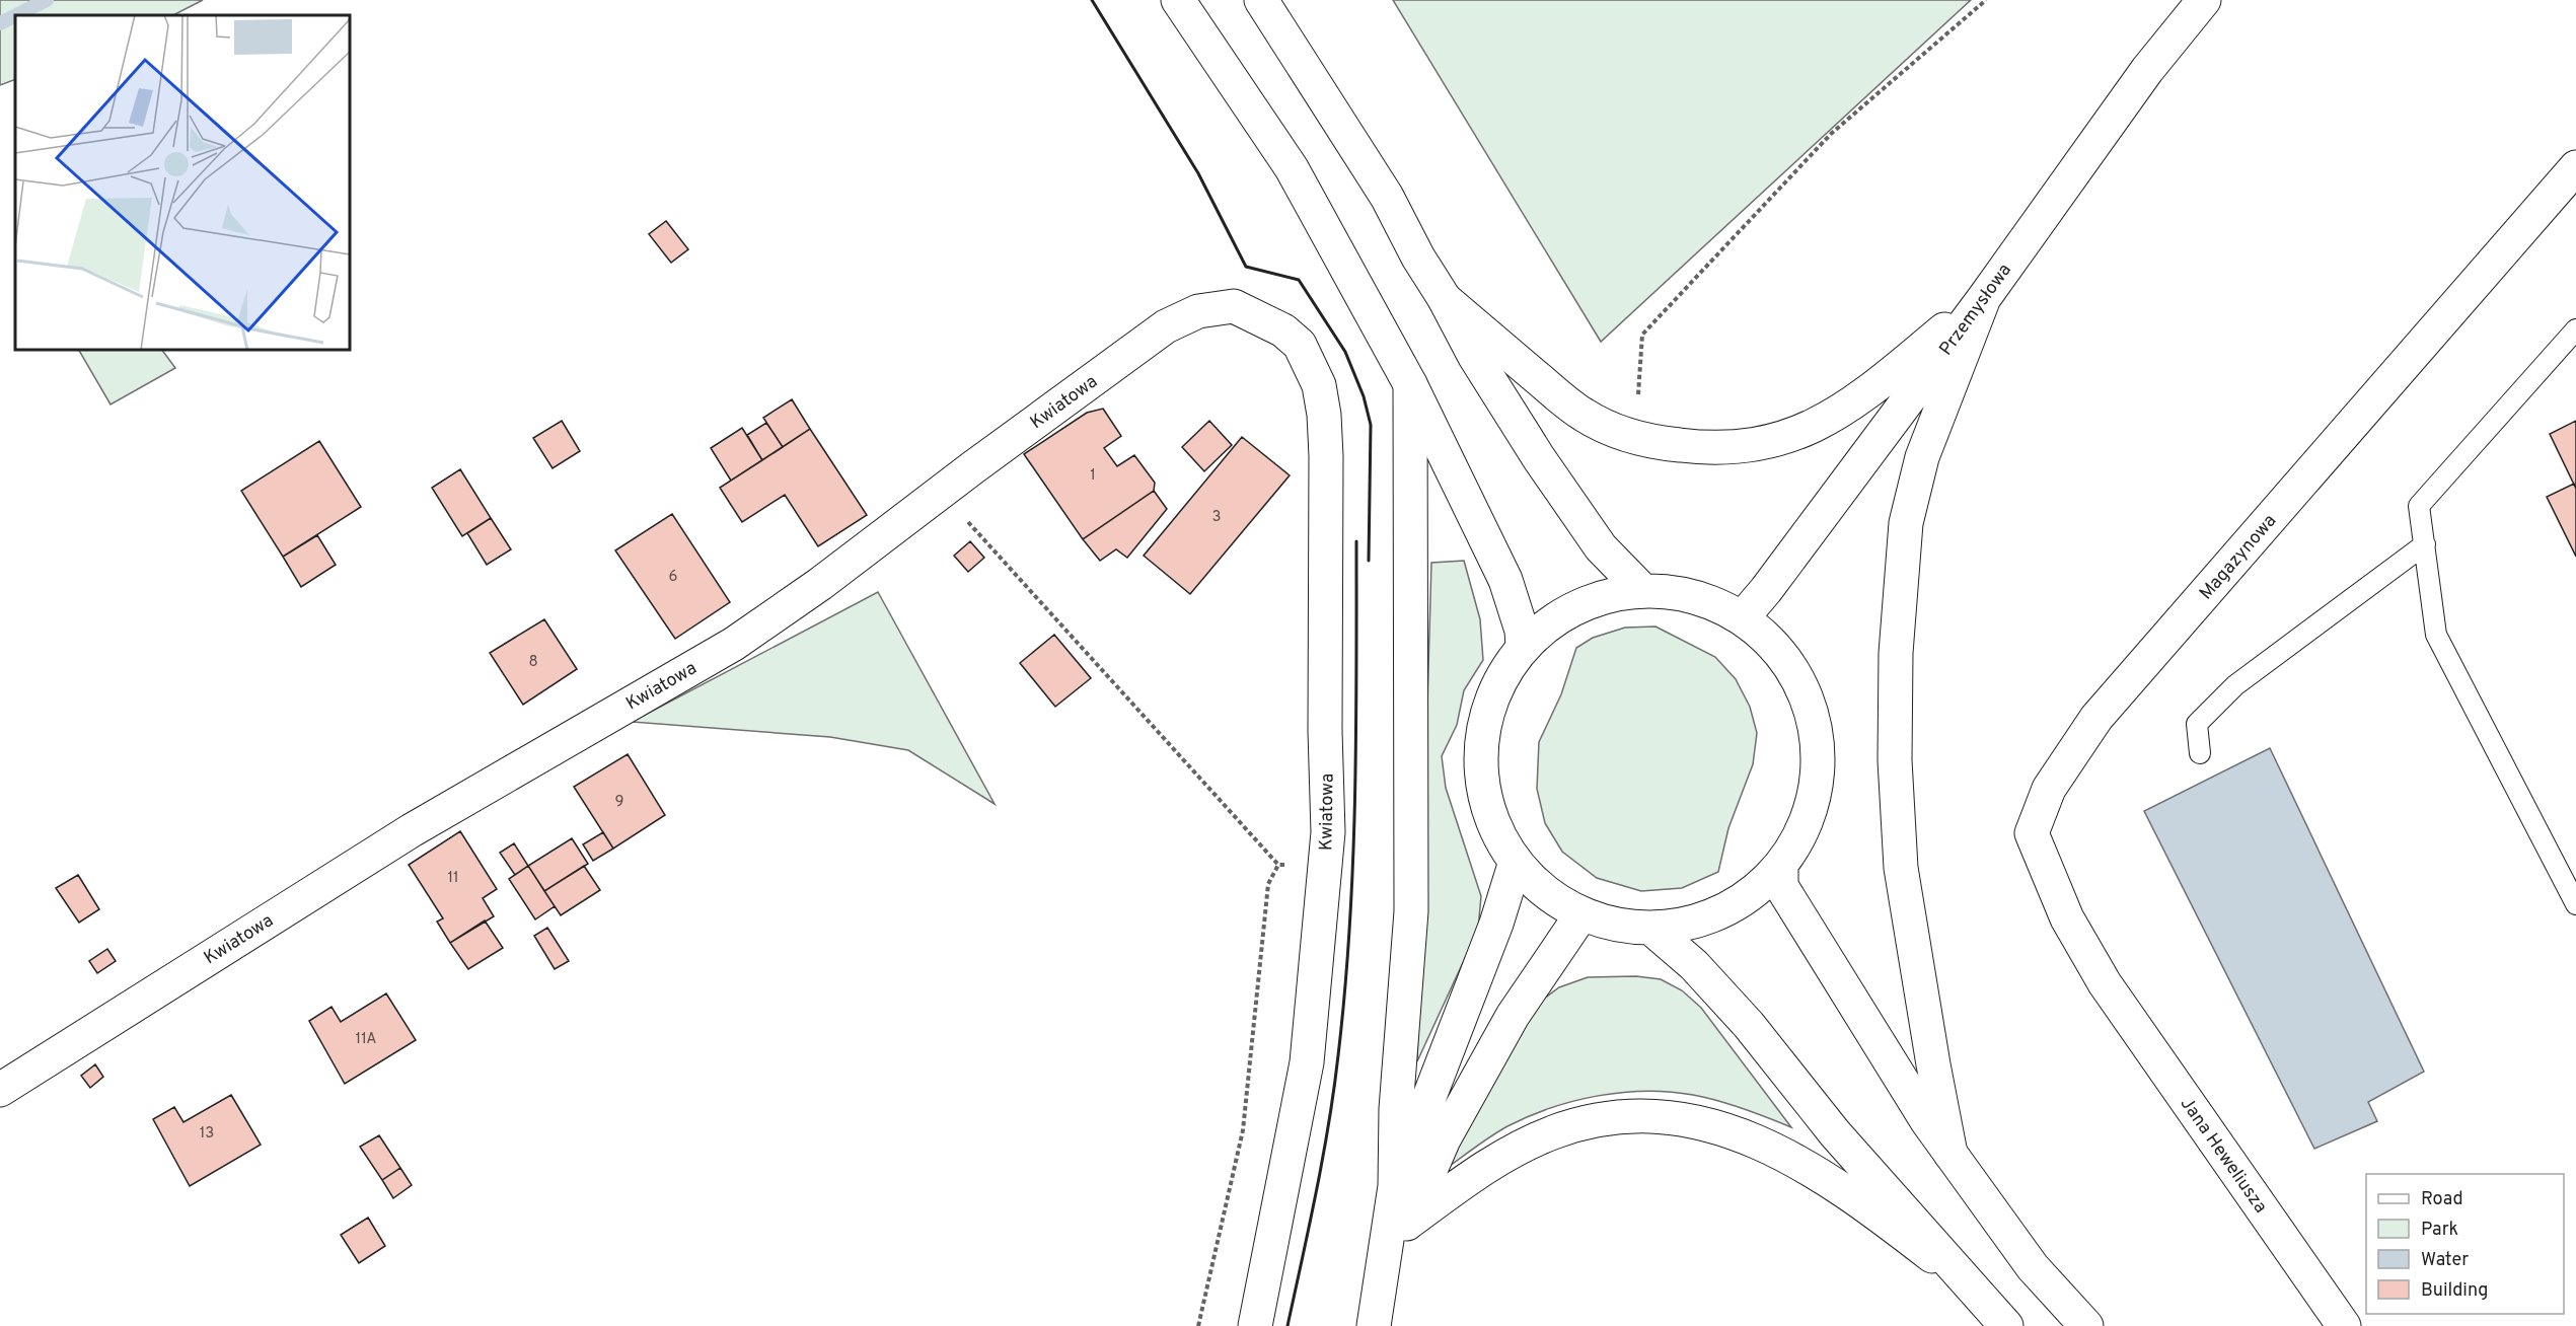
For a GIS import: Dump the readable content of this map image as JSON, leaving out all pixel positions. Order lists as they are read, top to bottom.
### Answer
{
  "streets": {
    "main road": [
      "Przemysłowa",
      "Kwiatowa",
      "Magazynowa",
      "Jana Heweliusza"
    ]
  },
  "crossings": [
    ["Magazynowa", "Jana Heweliusza"]
  ],
  "house_numbers": [
    "1",
    "3",
    "6",
    "8",
    "9",
    "11",
    "11A",
    "13"
  ],
  "legend": [
    "Road",
    "Park",
    "Water",
    "Building"
  ]
}
